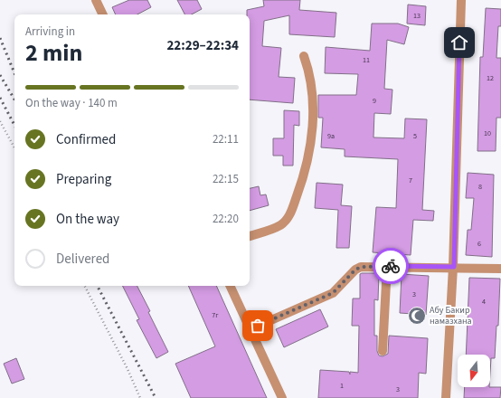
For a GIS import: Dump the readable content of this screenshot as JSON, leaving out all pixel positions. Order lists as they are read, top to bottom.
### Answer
{
  "places": {
    "mosque": ["Абу Бакир намазхана"]
  },
  "house_numbers": [
    "13",
    "11",
    "12",
    "9",
    "10",
    "9а",
    "5",
    "7",
    "8",
    "6",
    "3",
    "4",
    "7г",
    "1",
    "3"
  ],
  "north": "bottom",
  "page": {
    "heading": ["2 min", "Arriving in", "22:29–22:34"],
    "bar": "On the way · 140 m",
    "list": [
      ["Confirmed", "22:11"],
      ["Preparing", "22:15"],
      ["On the way", "22:20"],
      "Delivered"
    ]
  }
}
